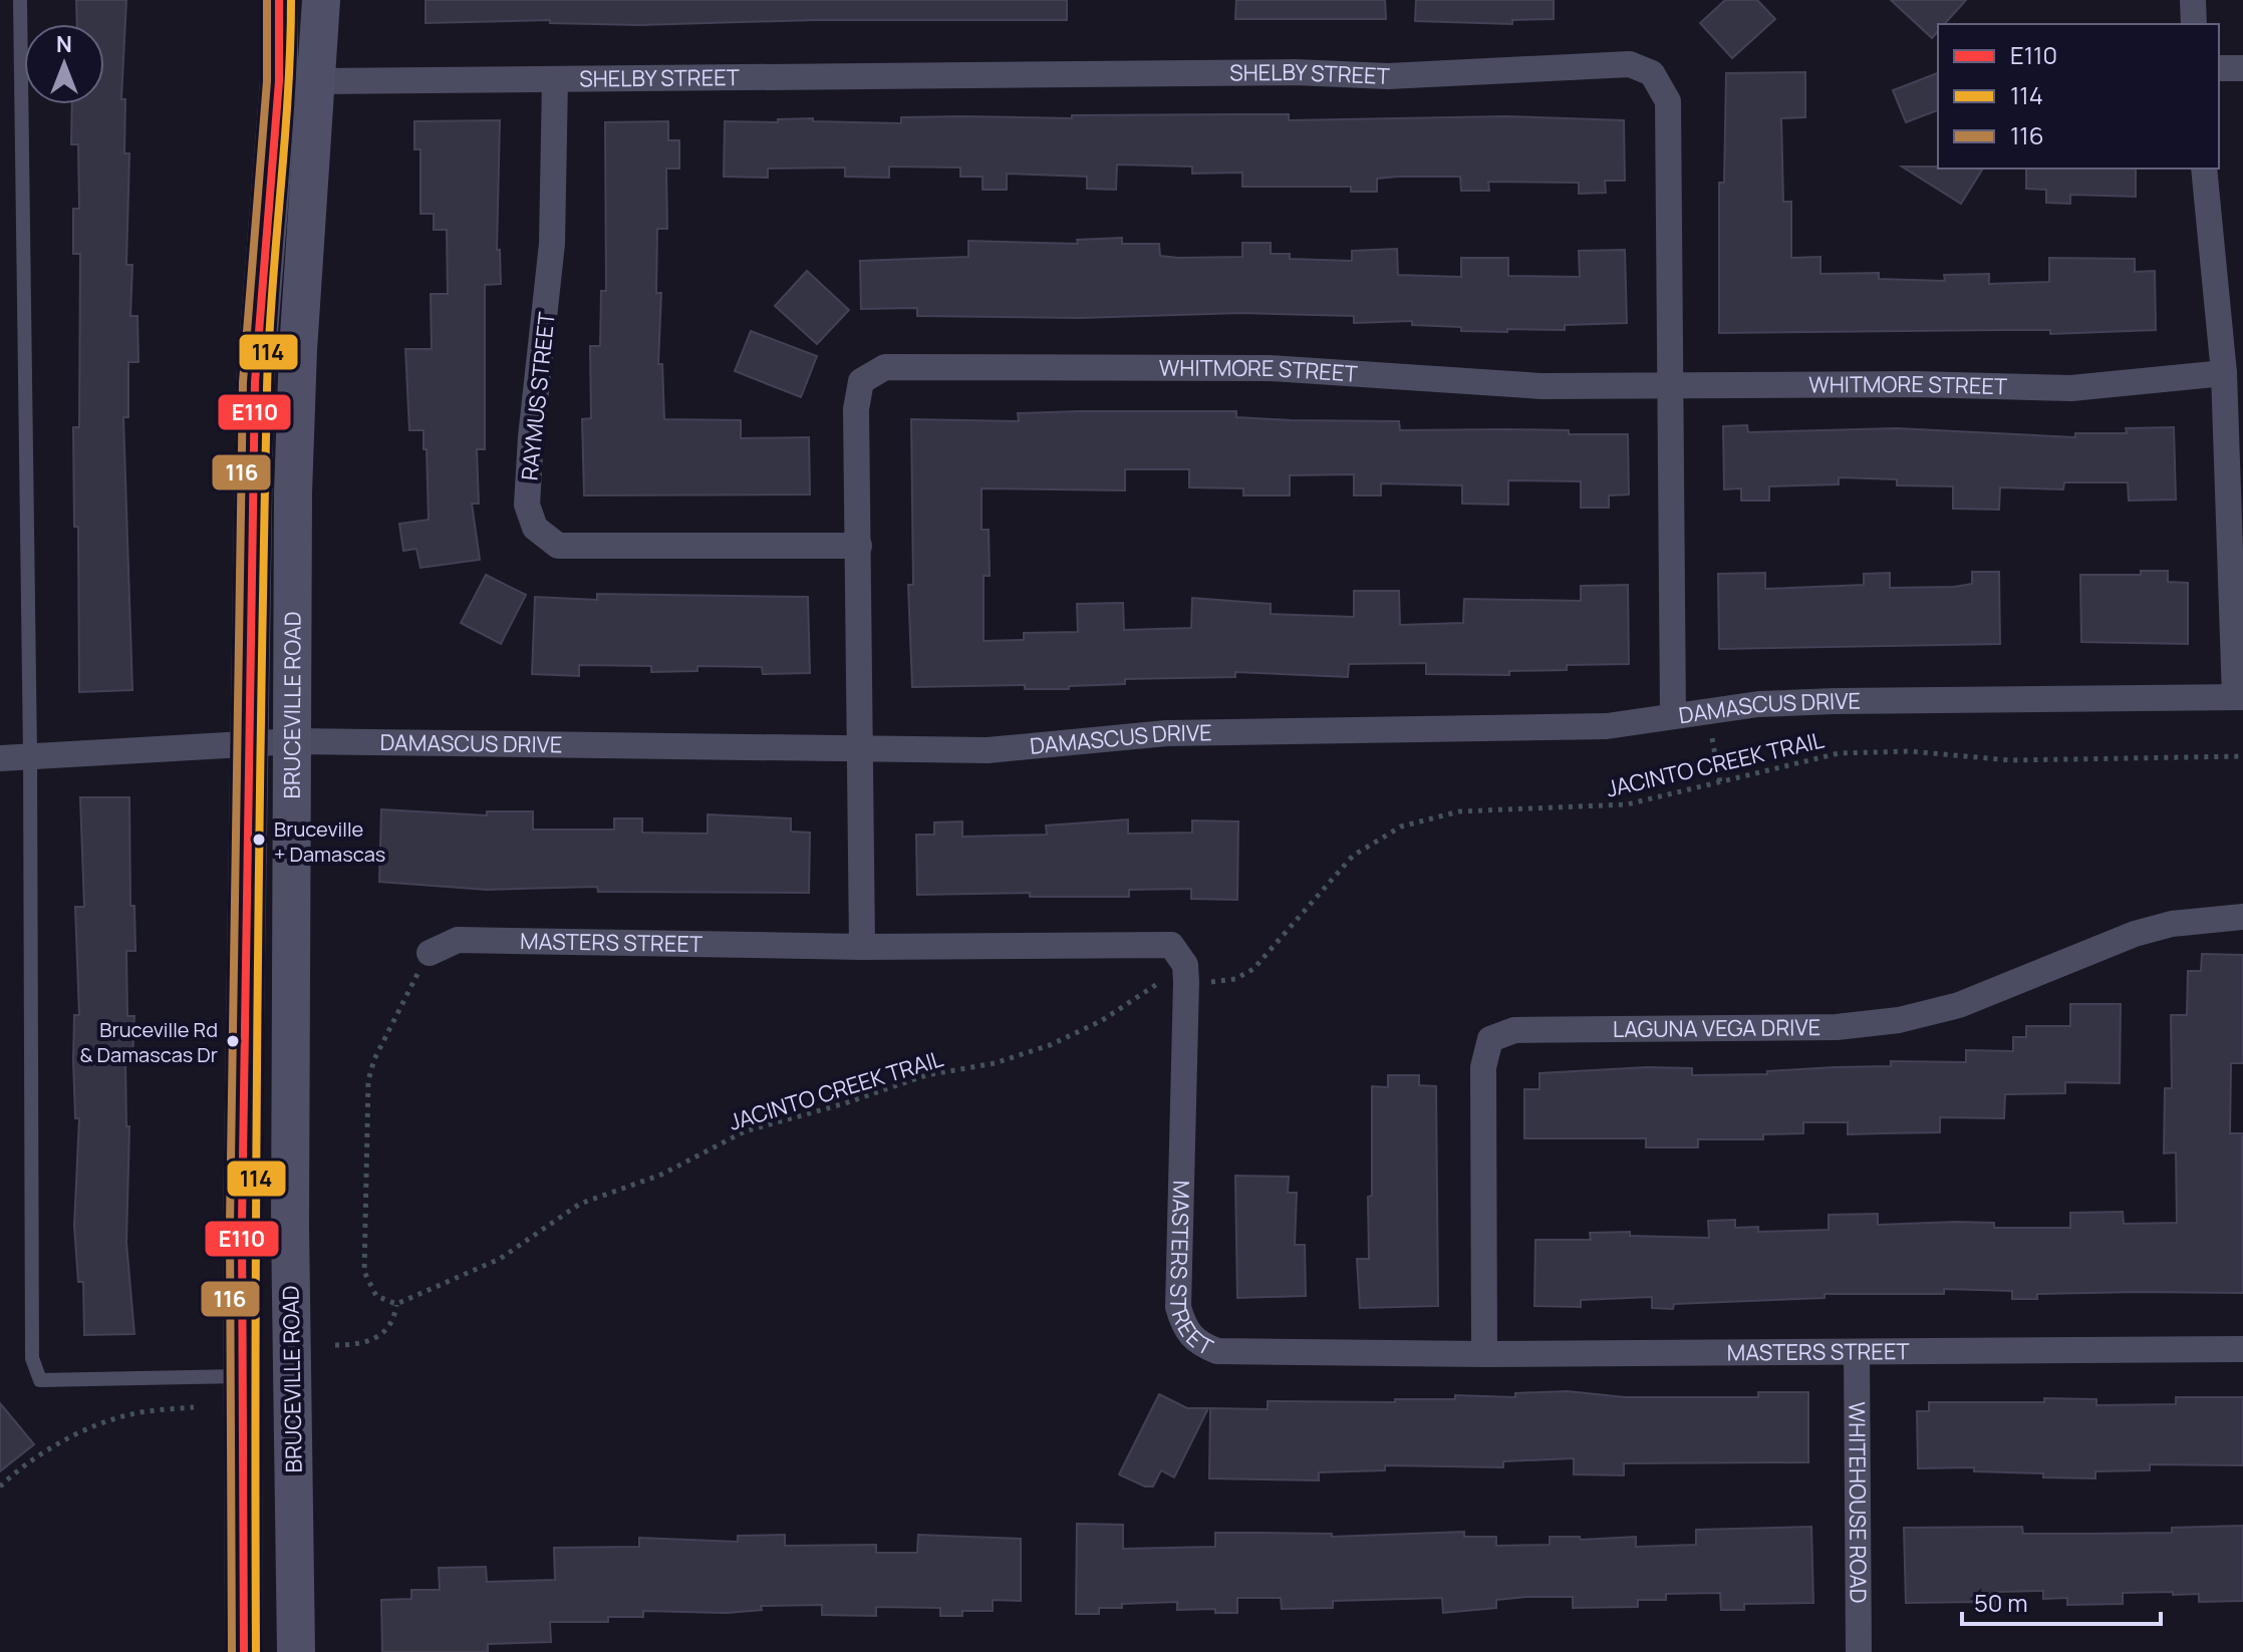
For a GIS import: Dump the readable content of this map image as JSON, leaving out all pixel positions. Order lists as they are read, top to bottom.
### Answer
{
  "streets": {
    "main road": ["BRUCEVILLE ROAD"],
    "street": [
      "SHELBY STREET",
      "WHITMORE STREET",
      "RAYMUS STREET",
      "DAMASCUS DRIVE",
      "MASTERS STREET",
      "LAGUNA VEGA DRIVE",
      "WHITEHOUSE ROAD"
    ],
    "path": ["JACINTO CREEK TRAIL"]
  },
  "crossings": [
    ["SHELBY STREET", "WHITMORE STREET"],
    ["SHELBY STREET", "RAYMUS STREET"],
    ["SHELBY STREET", "BRUCEVILLE ROAD"],
    ["SHELBY STREET", "DAMASCUS DRIVE"],
    ["WHITMORE STREET", "RAYMUS STREET"],
    ["WHITMORE STREET", "DAMASCUS DRIVE"],
    ["WHITMORE STREET", "MASTERS STREET"],
    ["BRUCEVILLE ROAD", "DAMASCUS DRIVE"],
    ["MASTERS STREET", "LAGUNA VEGA DRIVE"],
    ["MASTERS STREET", "WHITEHOUSE ROAD"]
  ],
  "places": ["Bruceville + Damascas", "Bruceville Rd & Damascas Dr"],
  "lines": ["transit line E110", "transit line 114", "transit line 116"],
  "legend": ["E110", "114", "116"],
  "scale_bar": "50 m",
  "north": "top"
}
